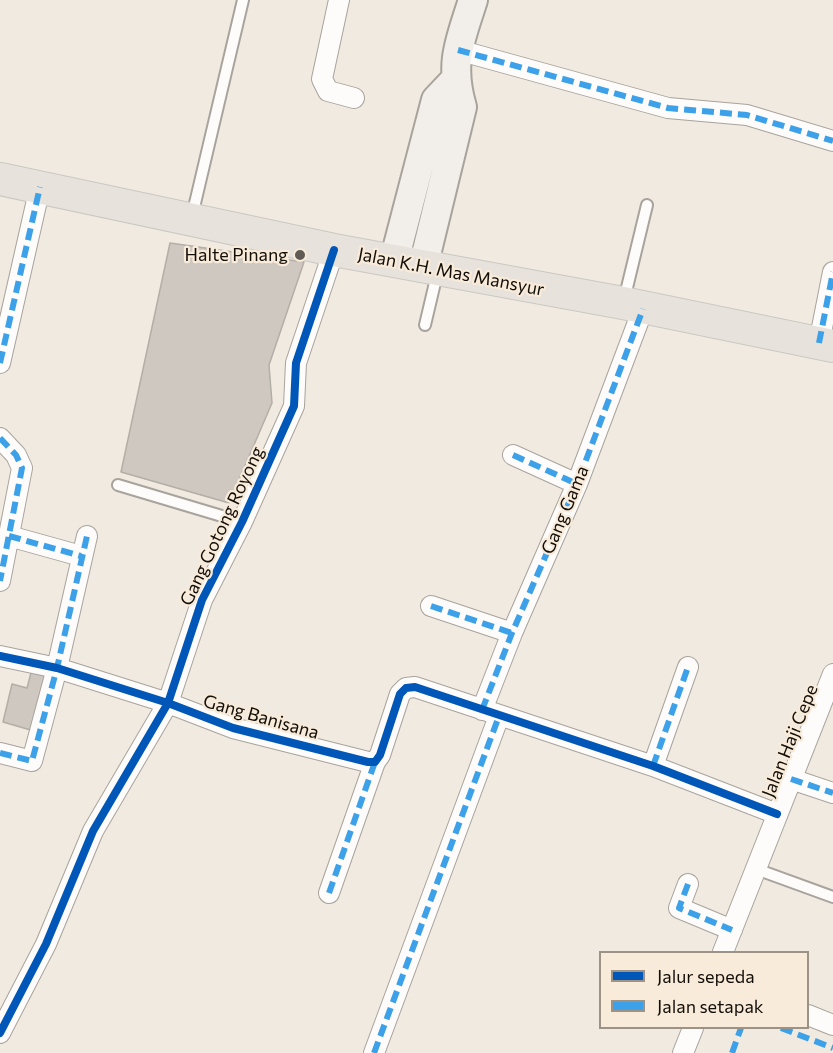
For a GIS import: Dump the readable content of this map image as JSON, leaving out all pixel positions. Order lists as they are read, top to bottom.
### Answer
{
  "streets": {
    "main road": ["Jalan K.H. Mas Mansyur"],
    "street": [
      "Gang Gama",
      "Gang Gotong Royong",
      "Gang Banisana",
      "Jalan Haji Cepe"
    ]
  },
  "crossings": [
    ["Jalan K.H. Mas Mansyur", "Gang Gama"],
    ["Jalan K.H. Mas Mansyur", "Gang Gotong Royong"],
    ["Gang Gotong Royong", "Gang Banisana"]
  ],
  "places": ["Halte Pinang"],
  "legend": ["Jalur sepeda", "Jalan setapak"]
}
